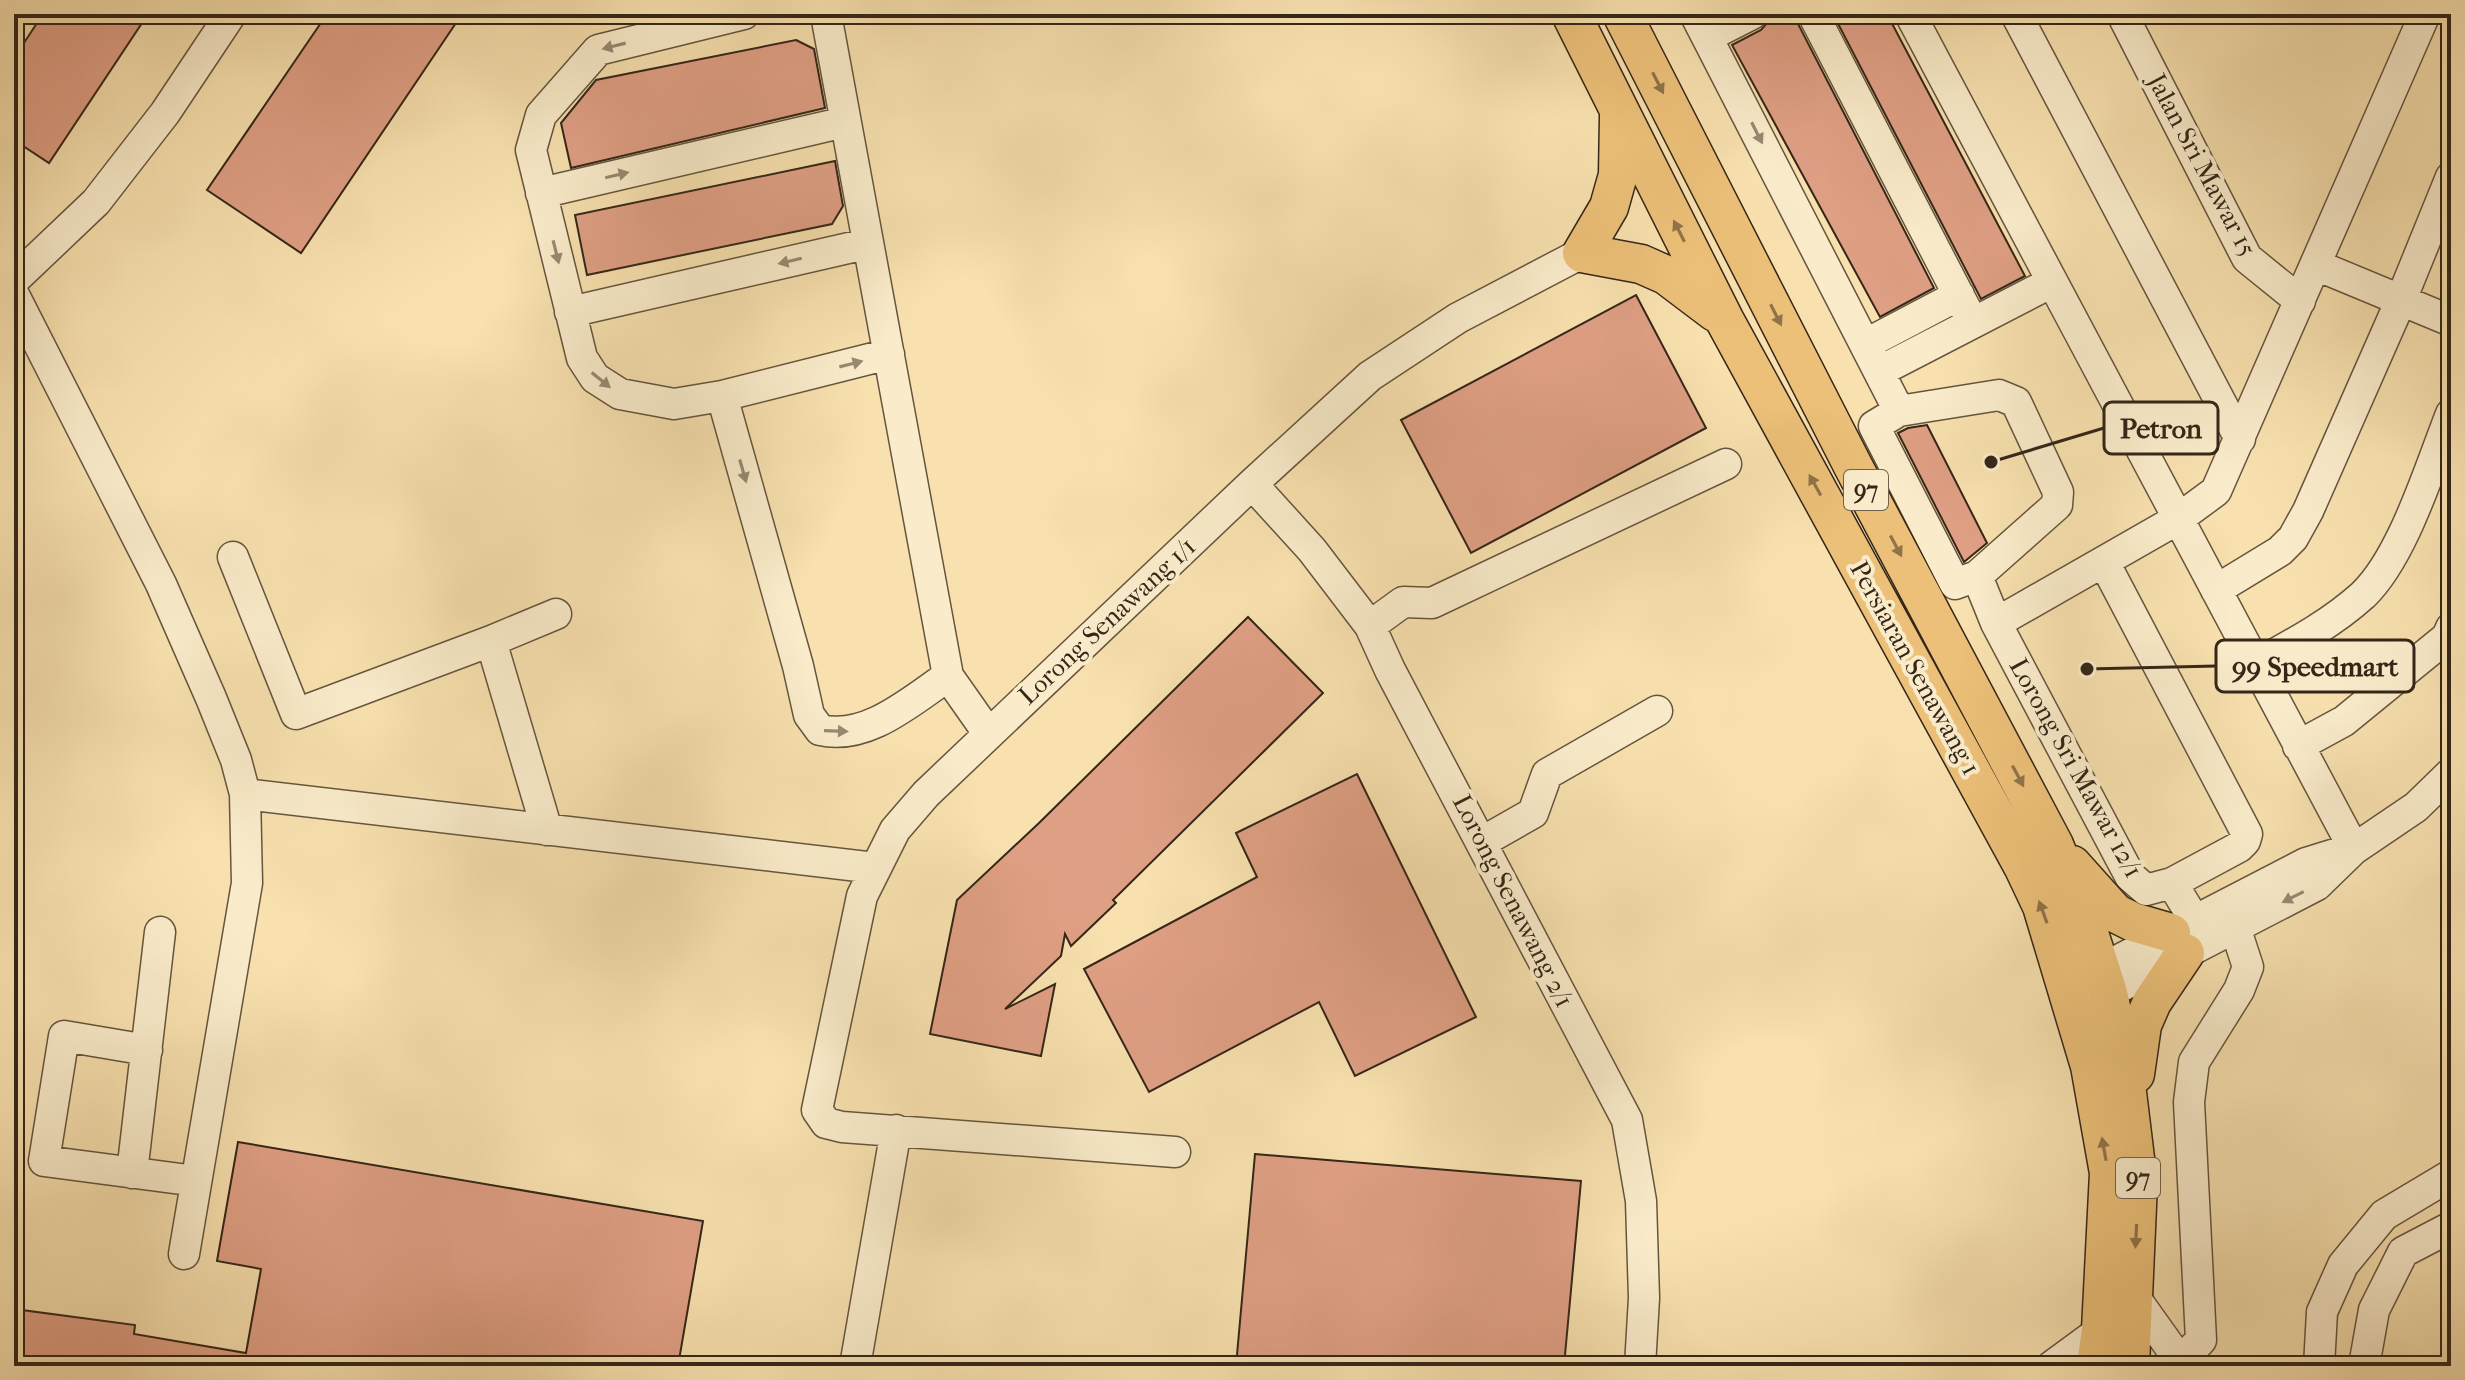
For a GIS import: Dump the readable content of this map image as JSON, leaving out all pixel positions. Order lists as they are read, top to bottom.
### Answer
{
  "streets": {
    "main road": ["97", "Persiaran Senawang 1"],
    "street": [
      "Jalan Sri Mawar 15",
      "Lorong Senawang 1/1",
      "Lorong Sri Mawar 12/1",
      "Lorong Senawang 2/1"
    ]
  },
  "crossings": [
    ["Lorong Senawang 1/1", "Lorong Senawang 2/1"]
  ],
  "places": ["Petron", "99 Speedmart"]
}
